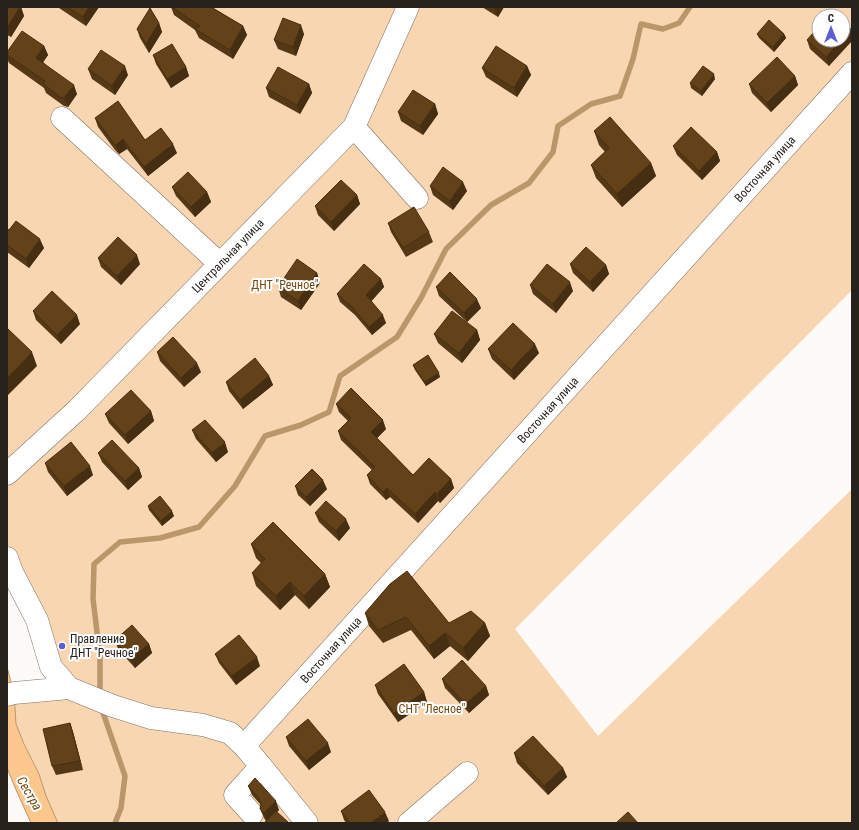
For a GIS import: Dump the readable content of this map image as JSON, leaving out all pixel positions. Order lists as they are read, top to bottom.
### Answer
{
  "streets": {
    "street": ["Восточная улица", "Центральная улица"]
  },
  "water": ["Сестра"],
  "parks": ["ДНТ \"Речное\"", "СНТ \"Лесное\""],
  "places": ["Правление ДНТ \"Речное\""],
  "north": "top"
}
